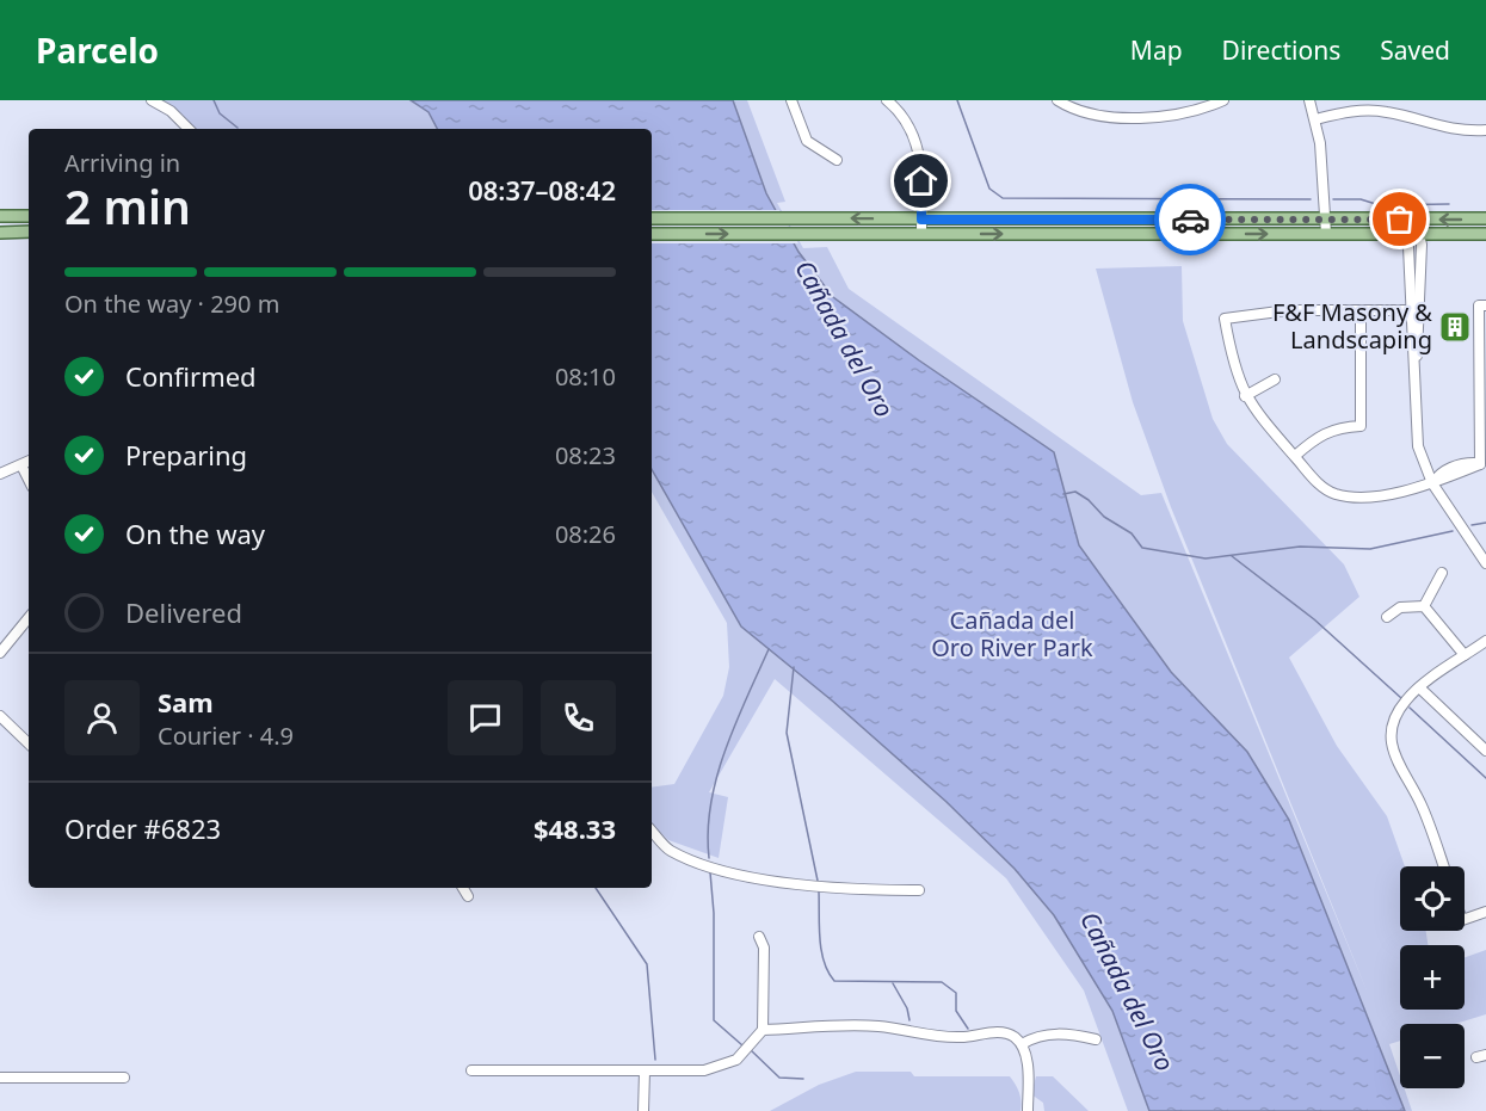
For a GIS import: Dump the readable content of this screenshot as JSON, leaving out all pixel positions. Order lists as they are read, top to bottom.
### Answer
{
  "water": ["Cañada del Oro"],
  "parks": ["Cañada del Oro River Park"],
  "places": {
    "building": ["F&F Masony & Landscaping"]
  },
  "page": {
    "header": "Parcelo",
    "nav": ["Map", "Directions", "Saved"],
    "heading": ["2 min", "Arriving in", "08:37–08:42"],
    "panel": [
      "Sam",
      "Courier · 4.9",
      "Order #6823",
      "$48.33"
    ],
    "bar": "On the way · 290 m",
    "list": [
      ["Confirmed", "08:10"],
      ["Preparing", "08:23"],
      ["On the way", "08:26"],
      "Delivered"
    ],
    "map_buttons": ["+", "−"]
  }
}
